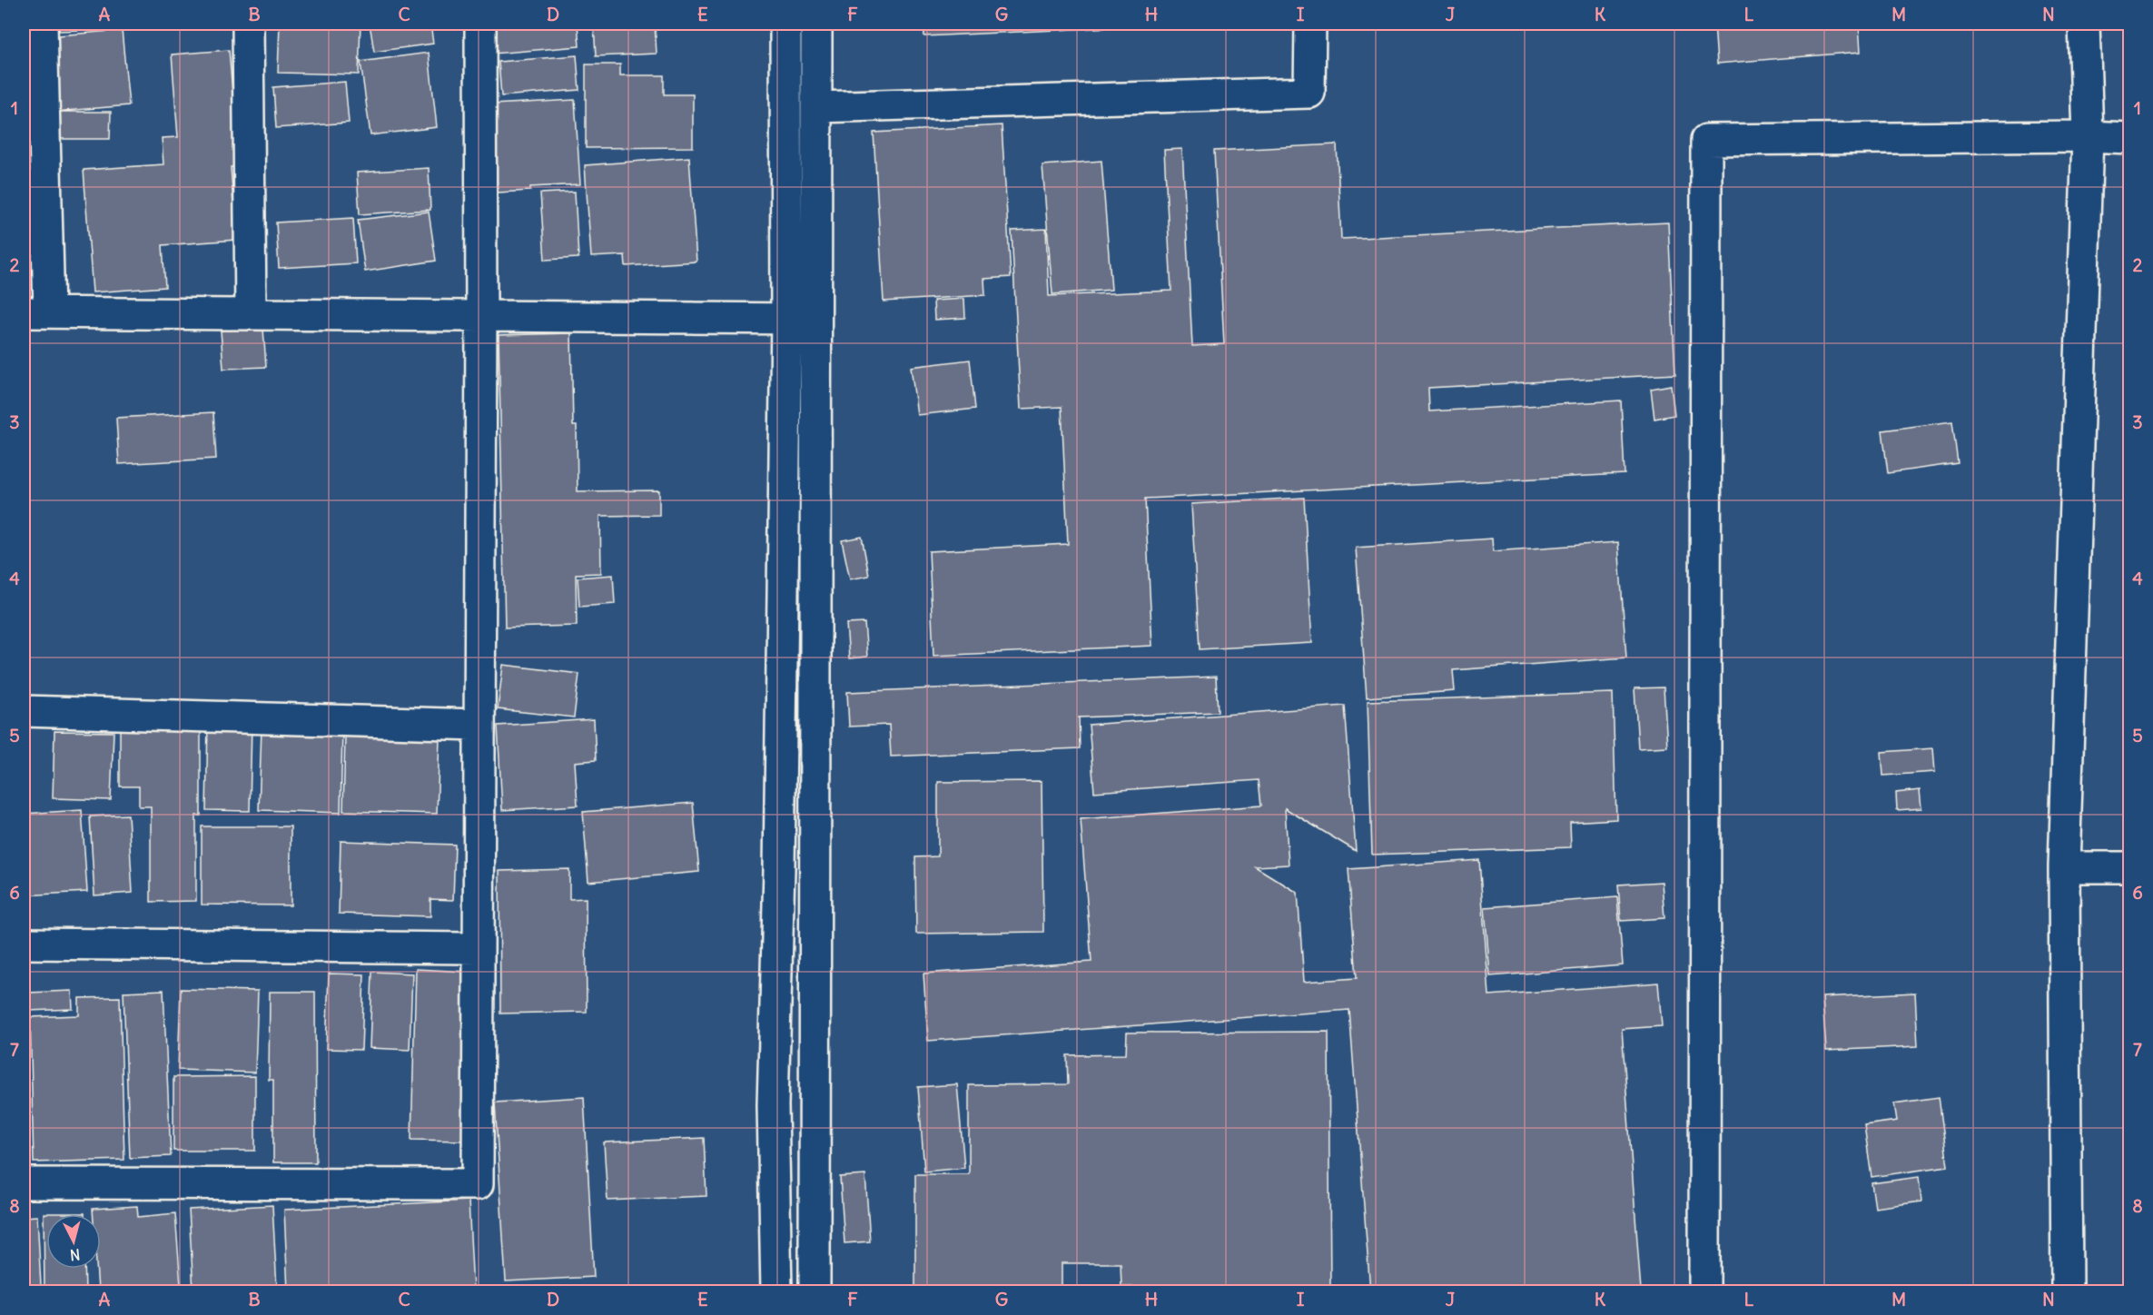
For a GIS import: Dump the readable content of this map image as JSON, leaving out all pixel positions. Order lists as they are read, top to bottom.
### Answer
{
  "north": "bottom",
  "grid": {
    "columns": [
      "A",
      "B",
      "C",
      "D",
      "E",
      "F",
      "G",
      "H",
      "I",
      "J",
      "K",
      "L",
      "M",
      "N"
    ],
    "rows": [
      "1",
      "2",
      "3",
      "4",
      "5",
      "6",
      "7",
      "8"
    ]
  }
}
